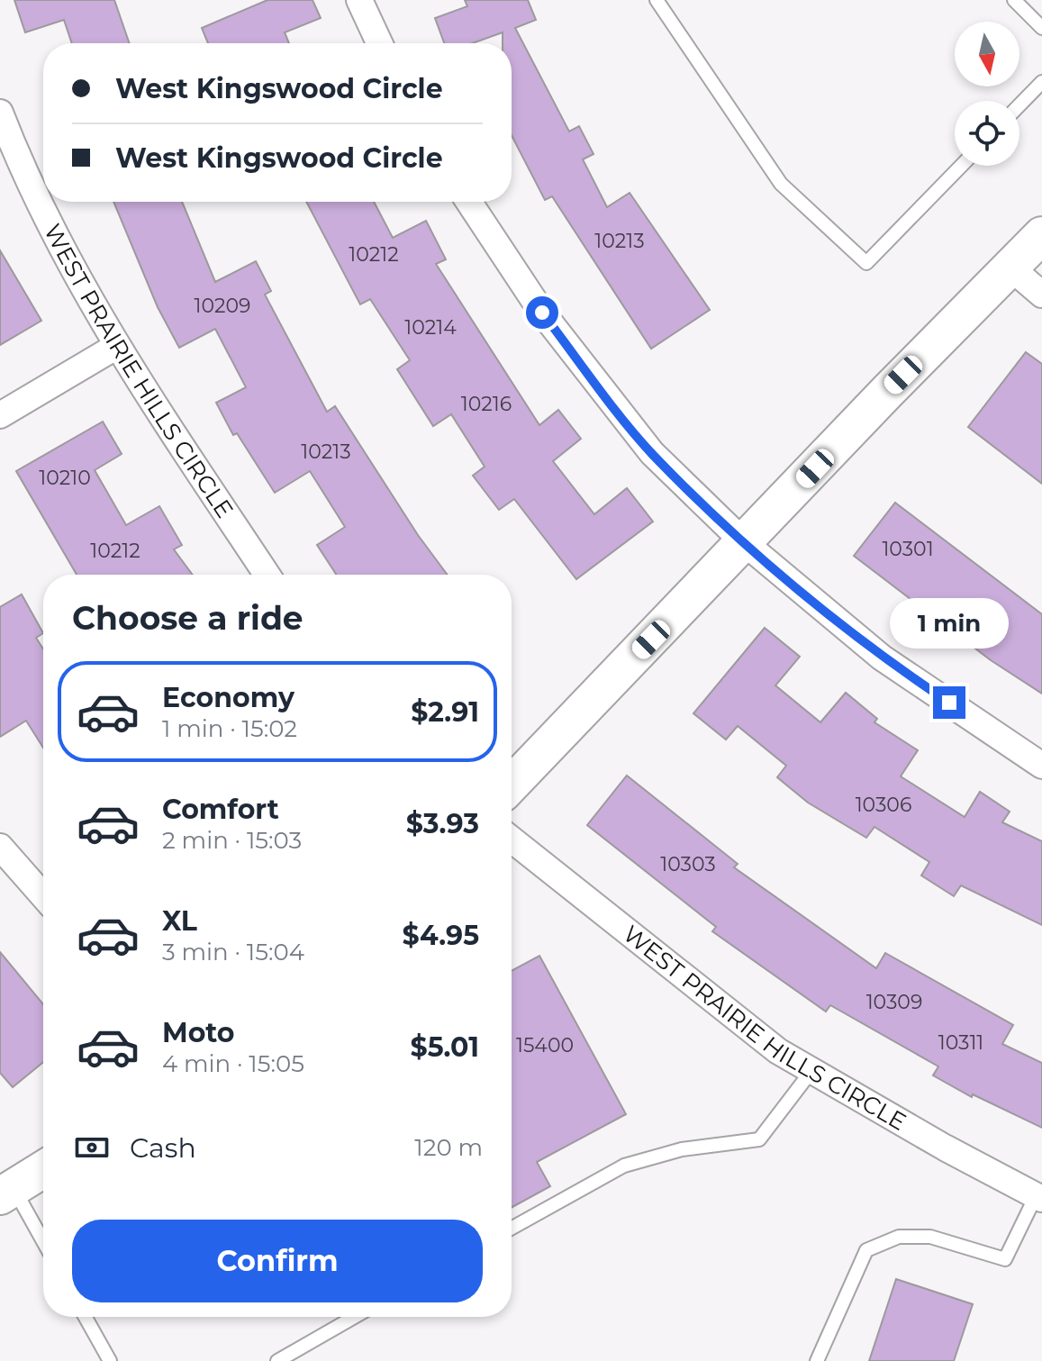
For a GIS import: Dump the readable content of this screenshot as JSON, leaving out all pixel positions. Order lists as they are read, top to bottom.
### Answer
{
  "streets": {
    "street": ["WEST PRAIRIE HILLS CIRCLE"]
  },
  "house_numbers": [
    "10213",
    "10212",
    "10209",
    "10214",
    "10216",
    "10213",
    "10210",
    "10301",
    "10212",
    "10306",
    "10303",
    "10309",
    "10311",
    "15400"
  ],
  "north": "bottom",
  "page": {
    "banner": ["West Kingswood Circle", "West Kingswood Circle"],
    "heading": "Choose a ride",
    "bubble": "1 min",
    "list": [
      {
        "name": "Economy",
        "note": "1 min · 15:02",
        "value": "$2.91"
      },
      {
        "name": "Comfort",
        "note": "2 min · 15:03",
        "value": "$3.93"
      },
      {
        "name": "XL",
        "note": "3 min · 15:04",
        "value": "$4.95"
      },
      {
        "name": "Moto",
        "note": "4 min · 15:05",
        "value": "$5.01"
      }
    ],
    "pay": ["Cash", "120 m"],
    "buttons": "Confirm"
  }
}
